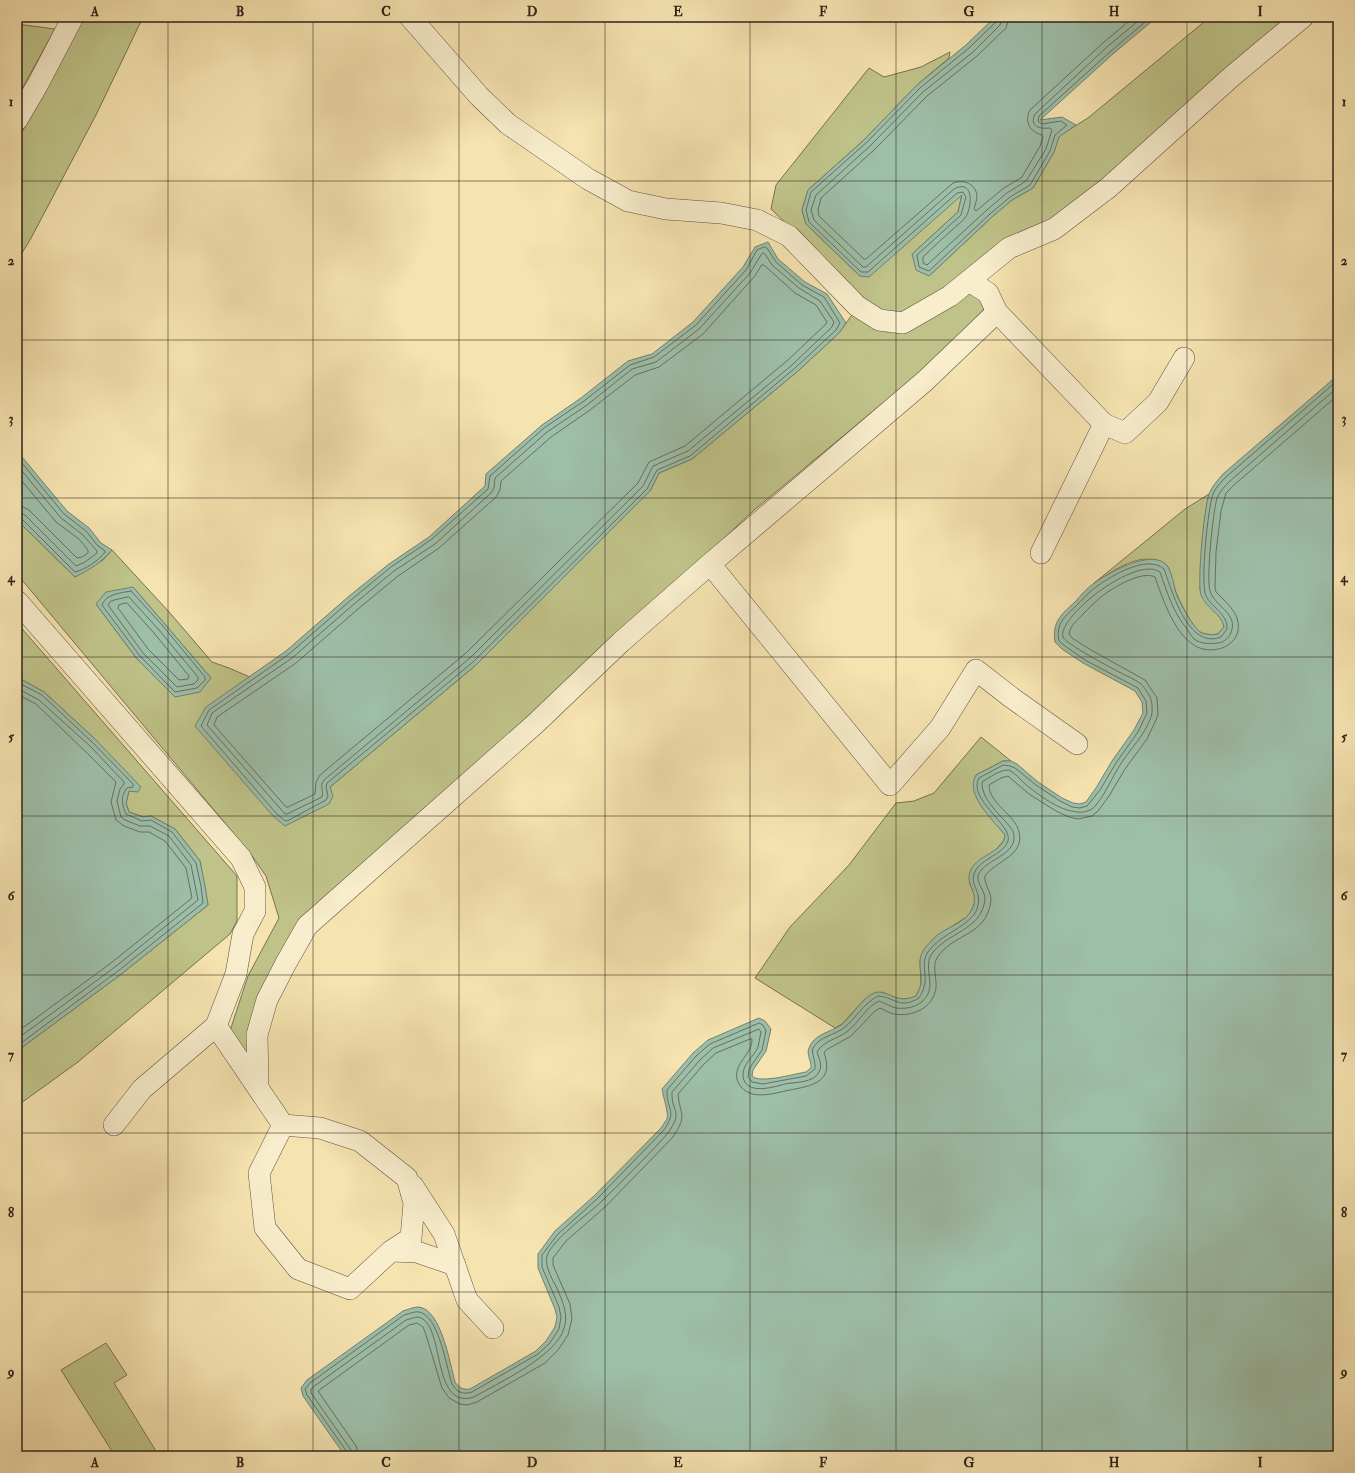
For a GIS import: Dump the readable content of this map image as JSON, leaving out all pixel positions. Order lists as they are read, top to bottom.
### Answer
{
  "grid": {
    "columns": [
      "A",
      "B",
      "C",
      "D",
      "E",
      "F",
      "G",
      "H",
      "I"
    ],
    "rows": [
      "1",
      "2",
      "3",
      "4",
      "5",
      "6",
      "7",
      "8",
      "9"
    ]
  }
}
